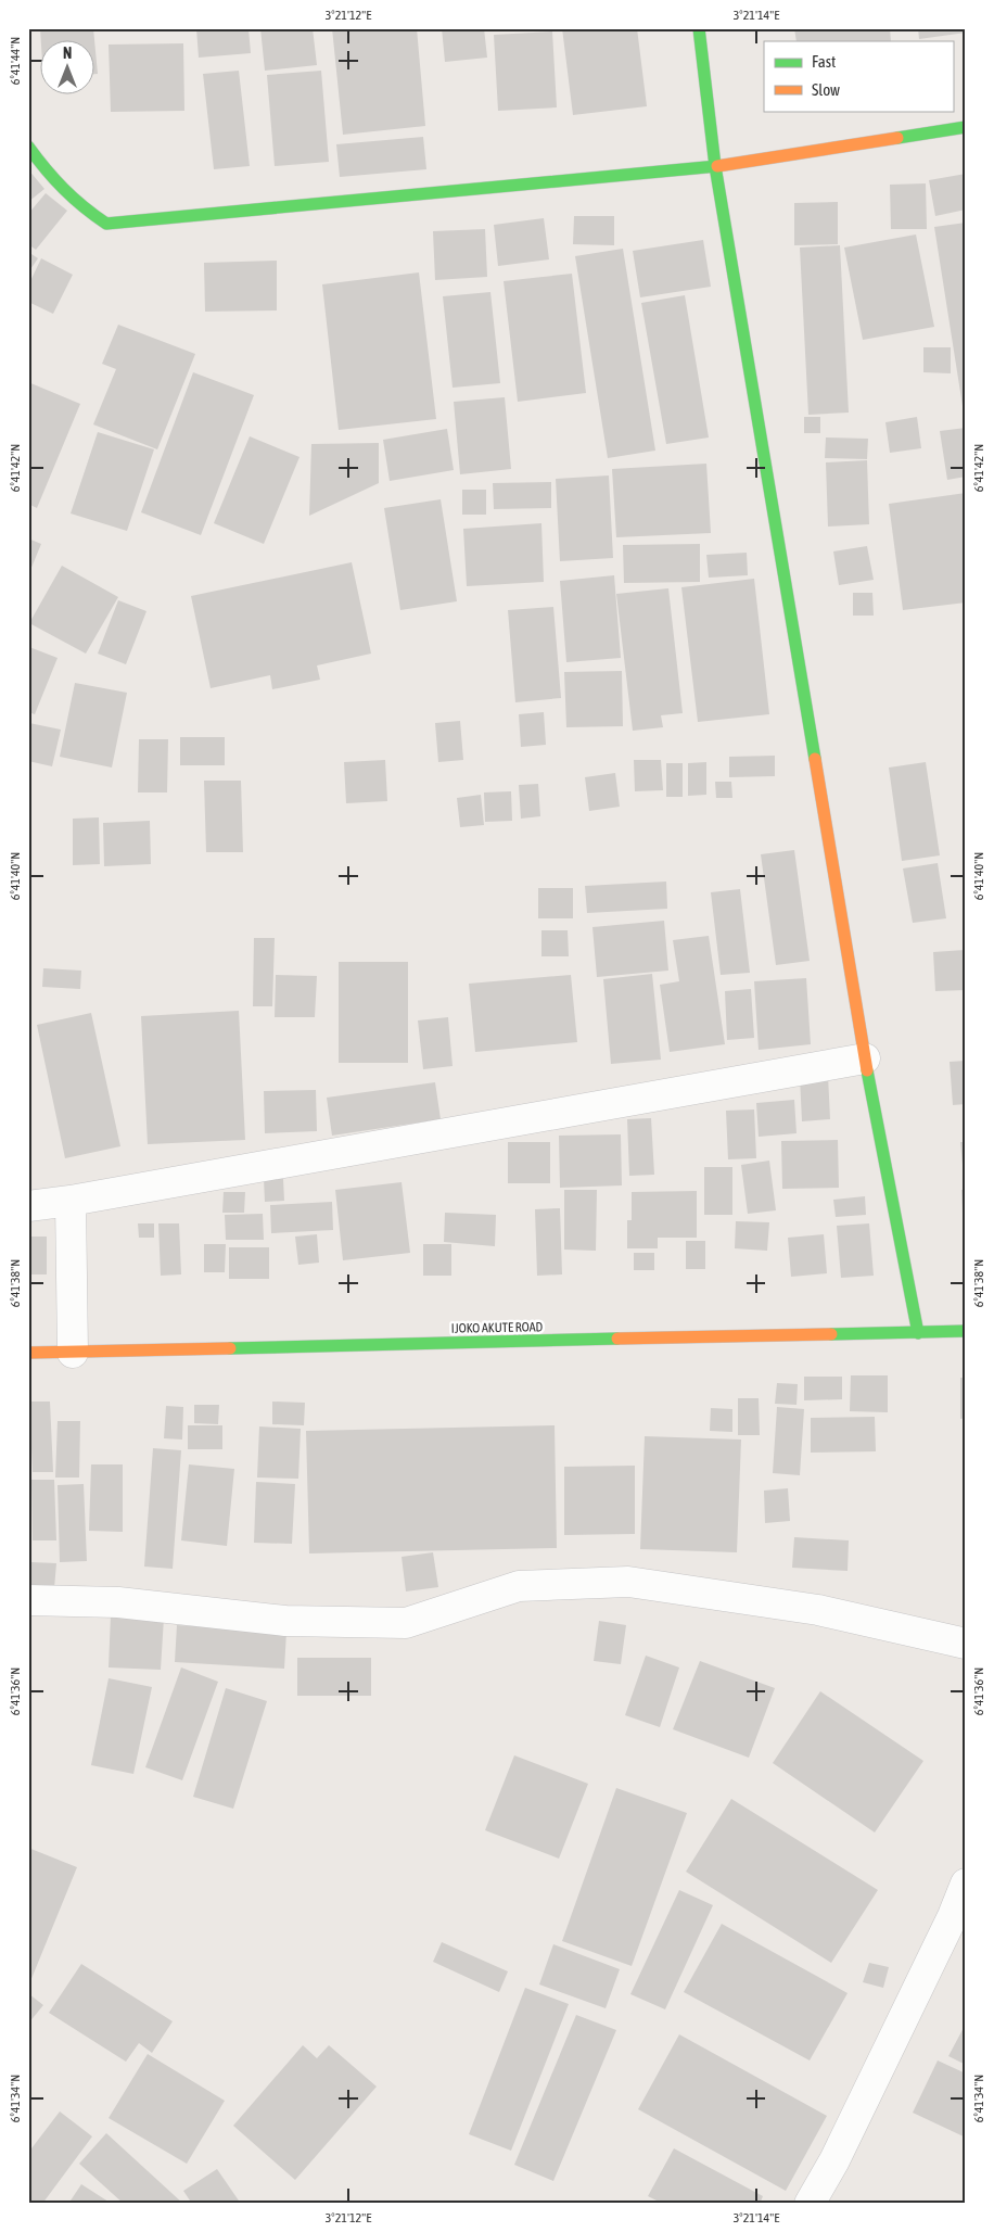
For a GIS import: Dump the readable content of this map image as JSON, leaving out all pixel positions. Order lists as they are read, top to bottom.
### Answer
{
  "streets": {
    "street": ["IJOKO AKUTE ROAD"]
  },
  "legend": ["Fast", "Slow"],
  "north": "top",
  "coordinates": [
    "3°21'12\"E",
    "3°21'14\"E",
    "6°41'44\"N",
    "6°41'42\"N",
    "6°41'40\"N",
    "6°41'38\"N",
    "6°41'36\"N",
    "6°41'34\"N"
  ]
}
